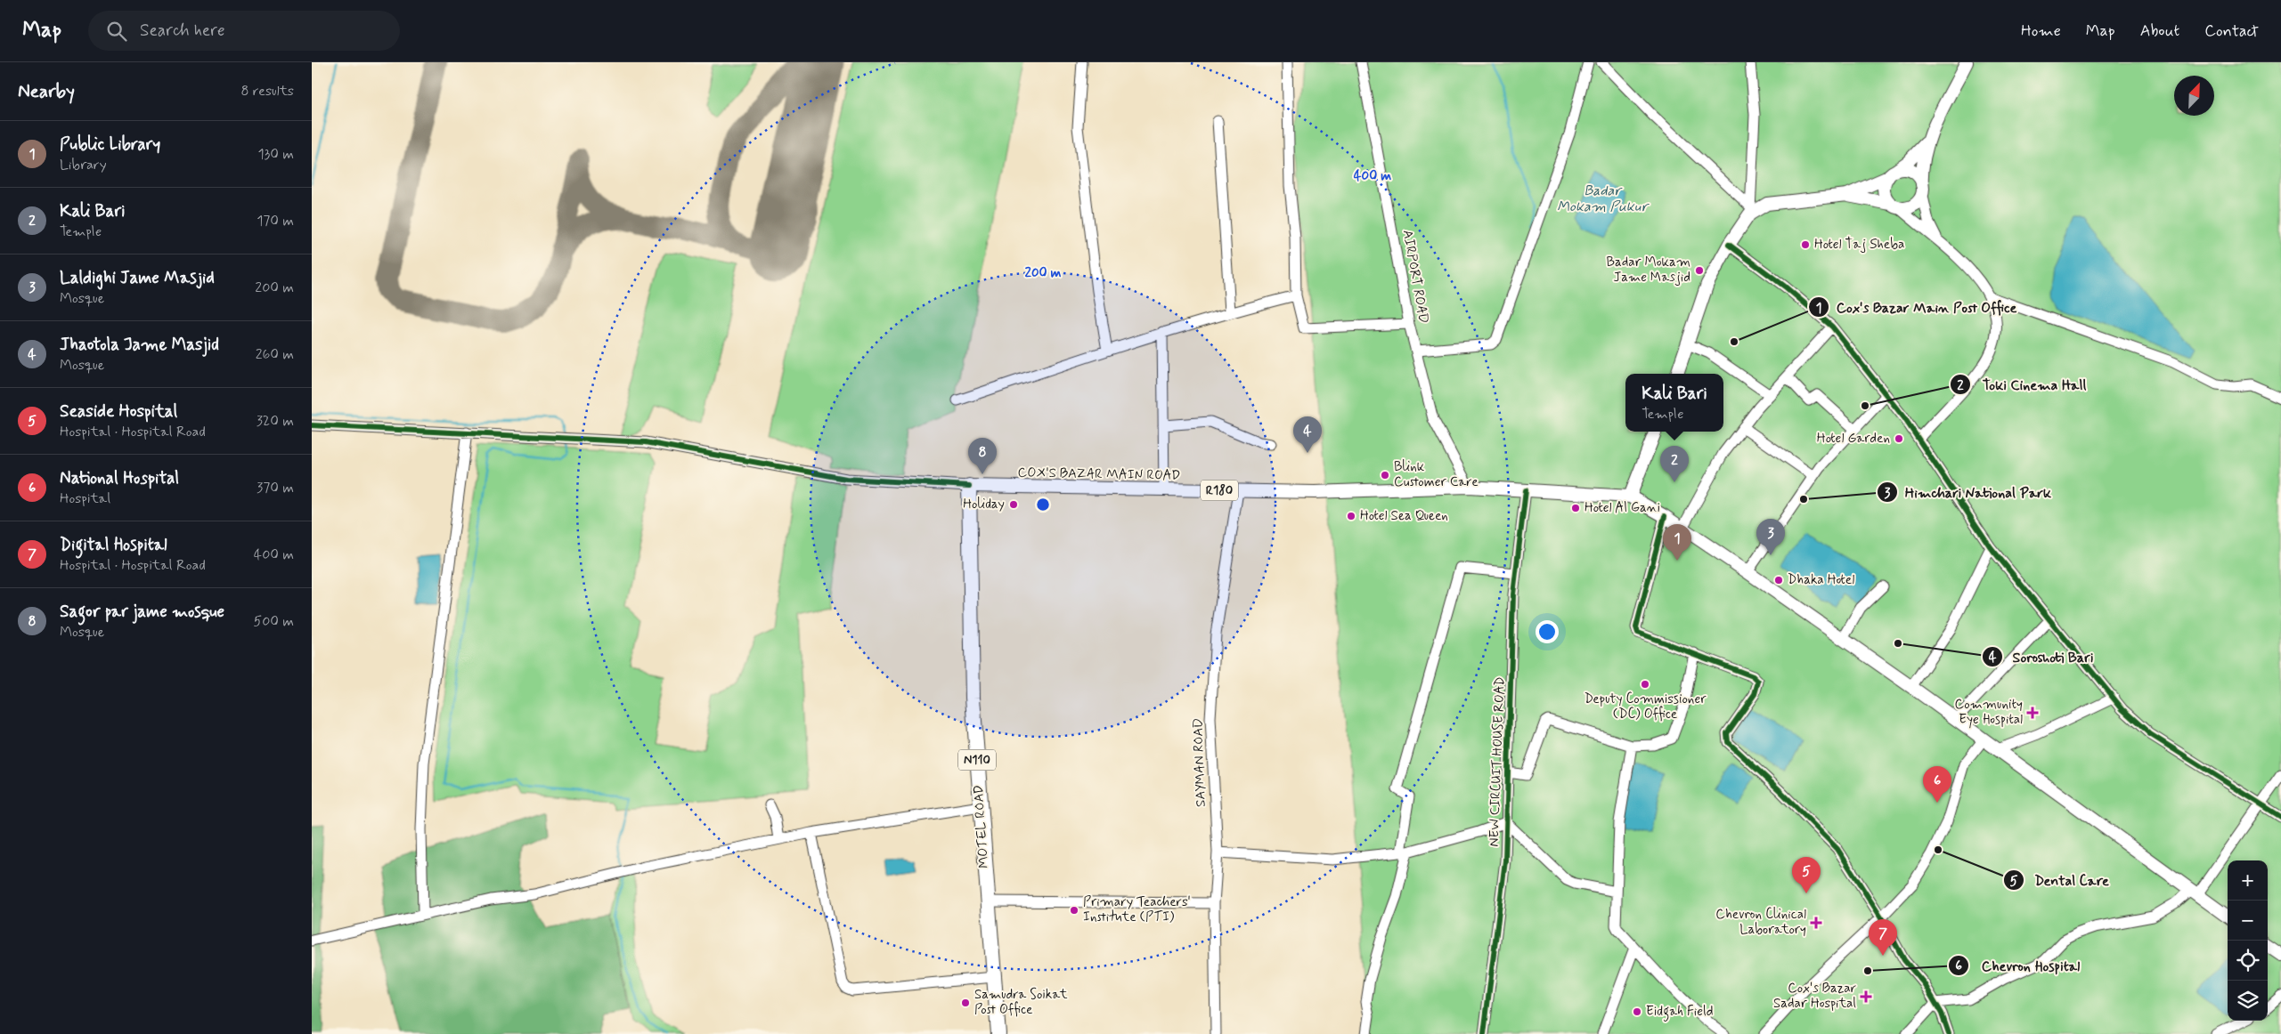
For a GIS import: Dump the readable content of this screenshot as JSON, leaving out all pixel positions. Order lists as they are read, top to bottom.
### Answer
{
  "streets": {
    "highway": ["N110", "MOTEL ROAD"],
    "main road": ["COX'S BAZAR MAIN ROAD", "R180"],
    "street": ["AIRPORT ROAD", "NEW CIRCUIT HOUSE ROAD", "SAYMAN ROAD"]
  },
  "crossings": [
    ["AIRPORT ROAD", "COX'S BAZAR MAIN ROAD"],
    ["AIRPORT ROAD", "R180"],
    ["COX'S BAZAR MAIN ROAD", "R180"],
    ["COX'S BAZAR MAIN ROAD", "SAYMAN ROAD"],
    ["COX'S BAZAR MAIN ROAD", "MOTEL ROAD"],
    ["R180", "NEW CIRCUIT HOUSE ROAD"]
  ],
  "water": ["Badar Mokam Pukur"],
  "places": {
    "other": [
      "Hotel Taj Sheba",
      "Badar Mokam Jame Masjid",
      "Cox's Bazar Main Post Office",
      "Toki Cinema Hall",
      "Hotel Garden",
      "Blink Customer Care",
      "Himchari National Park",
      "Holiday",
      "Hotel Al Gani",
      "Hotel Sea Queen",
      "Dhaka Hotel",
      "Soroshoti Bari",
      "Deputy Commissioner (DC) Office",
      "Dental Care",
      "Primary Teachers' Institute (PTI)",
      "Chevron Hospital",
      "Samudra Soikat Post Office",
      "Eidgah Field"
    ],
    "health": ["Community Eye Hospital", "Chevron Clinical Laboratory", "Cox's Bazar Sadar Hospital"]
  },
  "north": "top right",
  "page": {
    "header": "Map",
    "search": "Search here",
    "nav": [
      "Home",
      "Map",
      "About",
      "Contact"
    ],
    "heading": ["Nearby", "8 results"],
    "list": [
      {
        "mark": "1",
        "name": "Public Library",
        "note": "Library",
        "value": "130 m"
      },
      {
        "mark": "2",
        "name": "Kali Bari",
        "note": "Temple",
        "value": "170 m"
      },
      {
        "mark": "3",
        "name": "Laldighi Jame Masjid",
        "note": "Mosque",
        "value": "200 m"
      },
      {
        "mark": "4",
        "name": "Jhaotola Jame Masjid",
        "note": "Mosque",
        "value": "260 m"
      },
      {
        "mark": "5",
        "name": "Seaside Hospital",
        "note": "Hospital · Hospital Road",
        "value": "320 m"
      },
      {
        "mark": "6",
        "name": "National Hospital",
        "note": "Hospital",
        "value": "370 m"
      },
      {
        "mark": "7",
        "name": "Digital Hospital",
        "note": "Hospital · Hospital Road",
        "value": "400 m"
      },
      {
        "mark": "8",
        "name": "Sagor par jame mosque",
        "note": "Mosque",
        "value": "500 m"
      }
    ],
    "popup": ["Kali Bari", "Temple"],
    "pins": [
      "4",
      "8",
      "2",
      "3",
      "1",
      "6",
      "5",
      "7"
    ],
    "map_buttons": ["+", "−"]
  },
  "rings": ["400 m", "200 m"]
}
